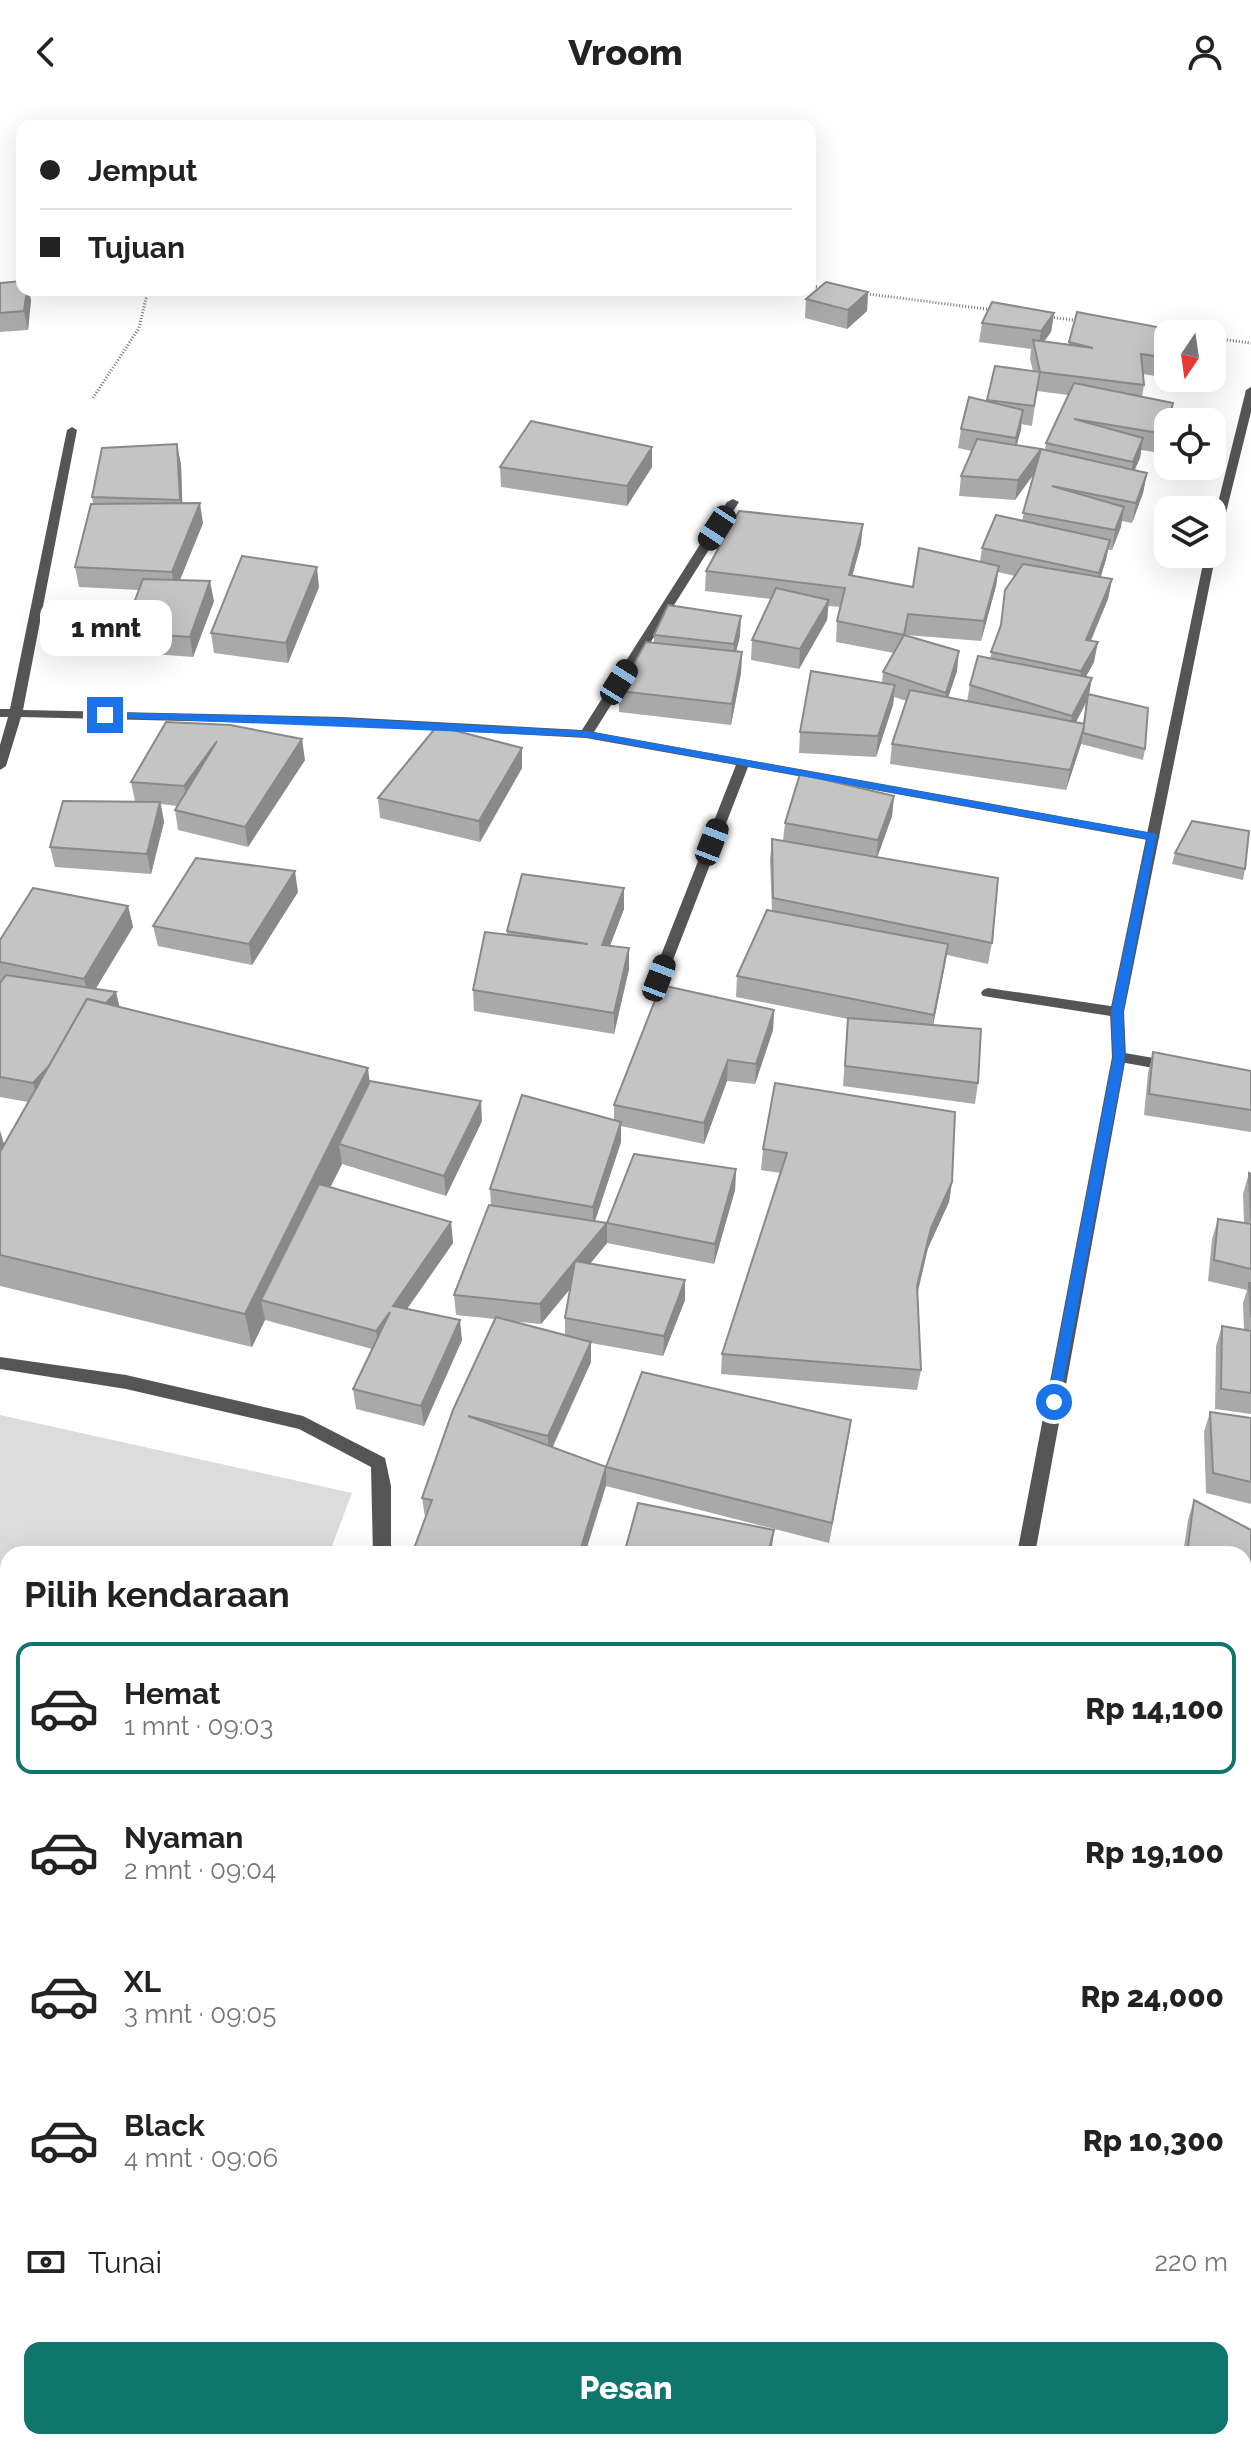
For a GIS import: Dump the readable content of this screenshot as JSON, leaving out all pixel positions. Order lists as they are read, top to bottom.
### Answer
{
  "north": "bottom",
  "page": {
    "header": "Vroom",
    "banner": ["Jemput", "Tujuan"],
    "bubble": "1 mnt",
    "heading": "Pilih kendaraan",
    "list": [
      {
        "name": "Hemat",
        "note": "1 mnt · 09:03",
        "value": "Rp 14,100"
      },
      {
        "name": "Nyaman",
        "note": "2 mnt · 09:04",
        "value": "Rp 19,100"
      },
      {
        "name": "XL",
        "note": "3 mnt · 09:05",
        "value": "Rp 24,000"
      },
      {
        "name": "Black",
        "note": "4 mnt · 09:06",
        "value": "Rp 10,300"
      }
    ],
    "pay": ["Tunai", "220 m"],
    "buttons": "Pesan"
  }
}
